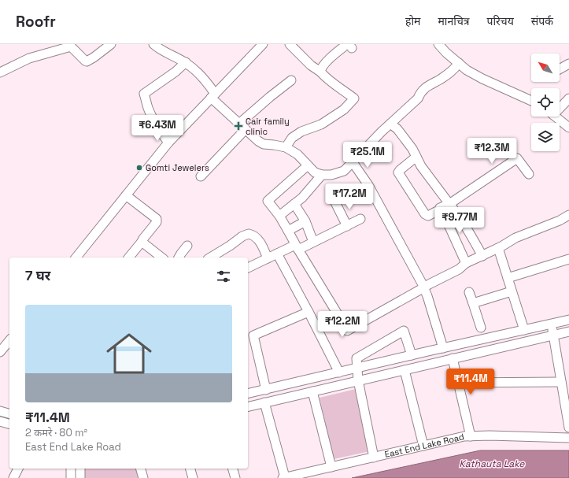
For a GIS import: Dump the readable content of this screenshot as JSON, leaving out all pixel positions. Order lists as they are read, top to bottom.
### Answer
{
  "streets": {
    "street": ["East End Lake Road"]
  },
  "water": ["Kathauta Lake"],
  "places": {
    "health": ["Cair family clinic"],
    "other": ["Gomti Jewelers"]
  },
  "north": "top left",
  "page": {
    "header": "Roofr",
    "nav": [
      "होम",
      "मानचित्र",
      "परिचय",
      "संपर्क"
    ],
    "price": [
      "₹6.43M",
      "₹12.3M",
      "₹25.1M",
      "₹17.2M",
      "₹9.77M",
      "₹12.2M",
      "₹11.4M"
    ],
    "heading": "7 घर",
    "list": [
      {
        "name": "₹11.4M",
        "note": "2 कमरे · 80 m² · East End Lake Road"
      }
    ]
  }
}
